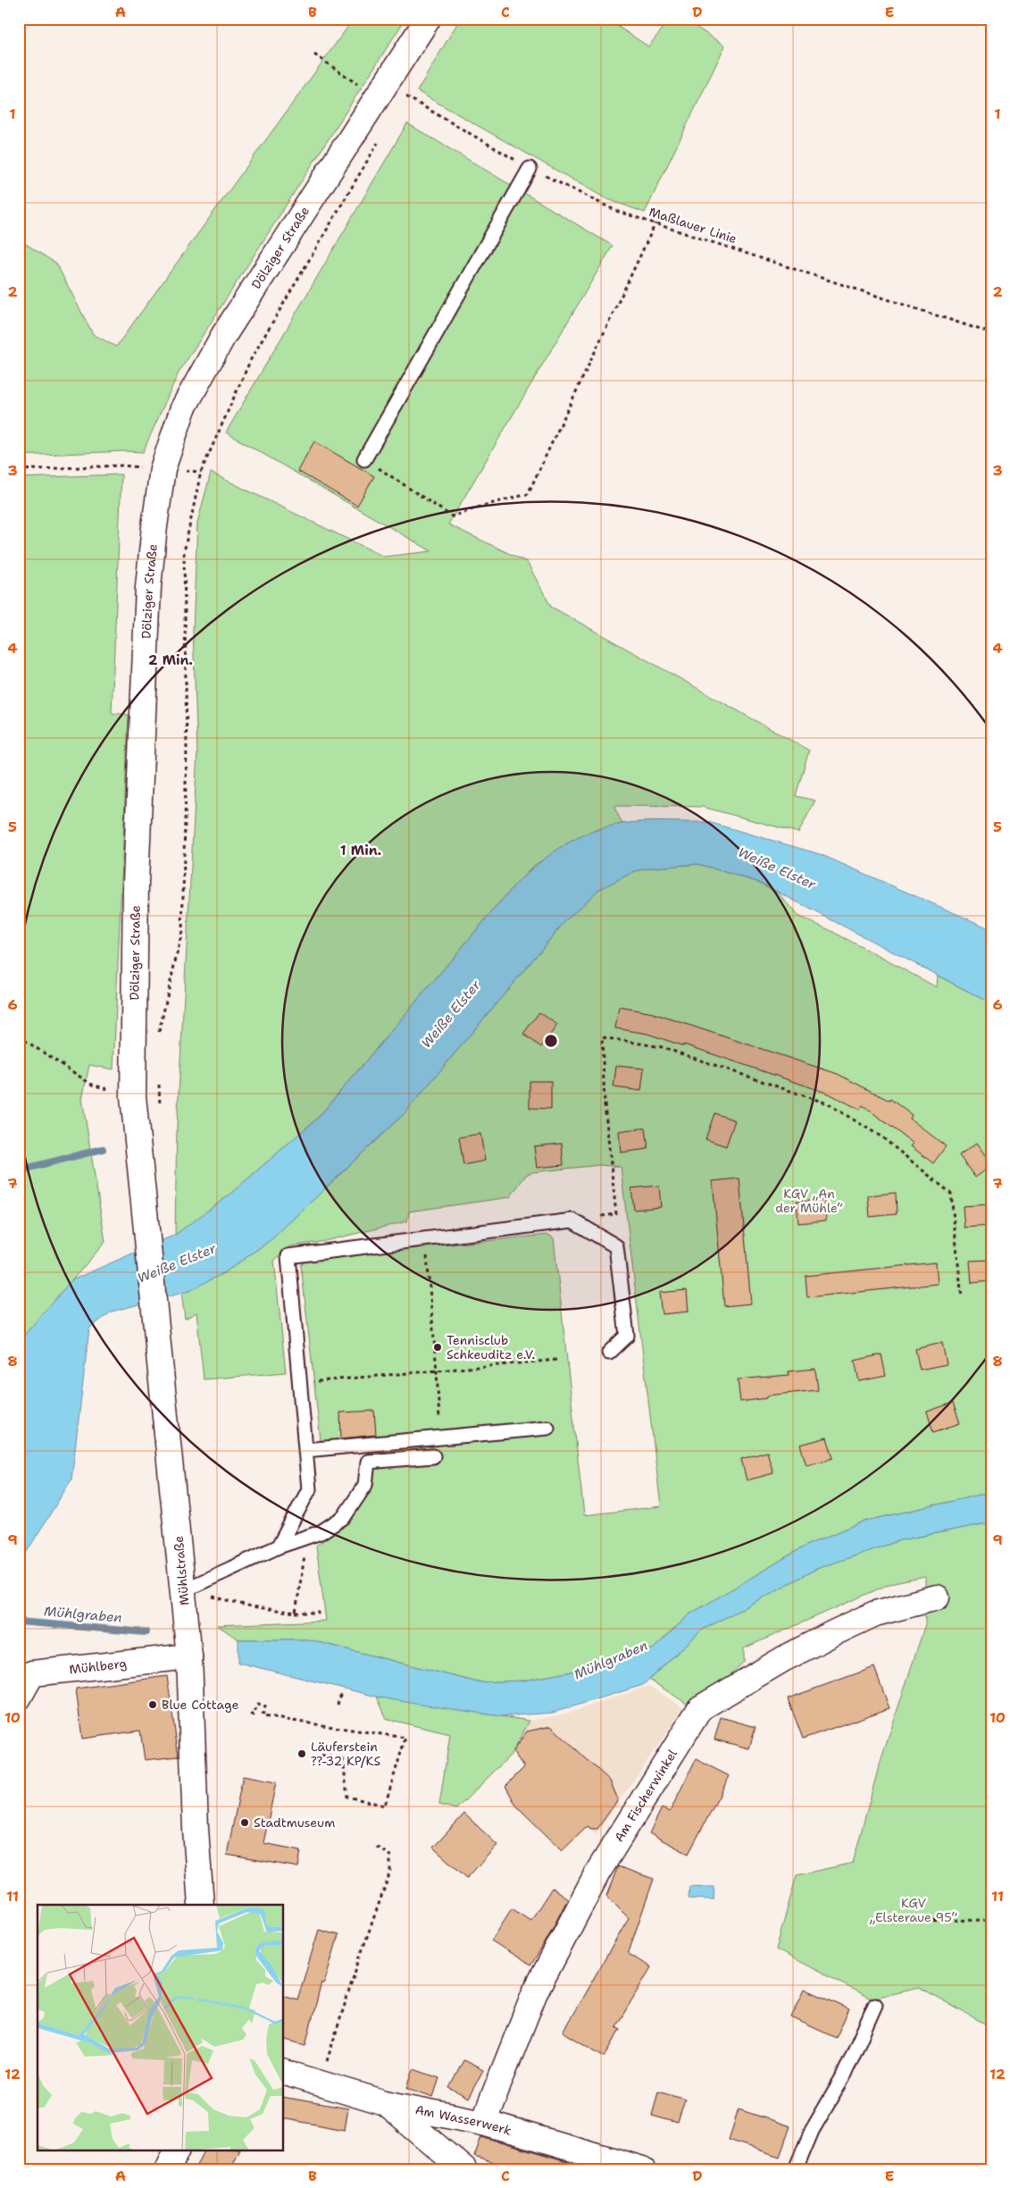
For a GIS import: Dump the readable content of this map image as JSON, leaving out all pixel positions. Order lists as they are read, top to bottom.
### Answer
{
  "streets": {
    "street": [
      "Dölziger Straße",
      "Mühlstraße",
      "Mühlberg",
      "Am Fischerwinkel",
      "Am Wasserwerk"
    ],
    "path": ["Maßlauer Linie"]
  },
  "crossings": [
    ["Maßlauer Linie", "Dölziger Straße"],
    ["Dölziger Straße", "Mühlstraße"],
    ["Mühlstraße", "Mühlberg"],
    ["Am Fischerwinkel", "Am Wasserwerk"]
  ],
  "water": ["Weiße Elster", "Mühlgraben"],
  "parks": ["KGV „An der Mühle“", "KGV „Elsteraue 95“"],
  "places": [
    "Tennisclub Schkeuditz e.V.",
    "Blue Cottage",
    "Läuferstein ??-32 KP/KS",
    "Stadtmuseum"
  ],
  "grid": {
    "columns": [
      "A",
      "B",
      "C",
      "D",
      "E"
    ],
    "rows": [
      "1",
      "2",
      "3",
      "4",
      "5",
      "6",
      "7",
      "8",
      "9",
      "10",
      "11",
      "12"
    ]
  },
  "rings": ["2 Min.", "1 Min."]
}
